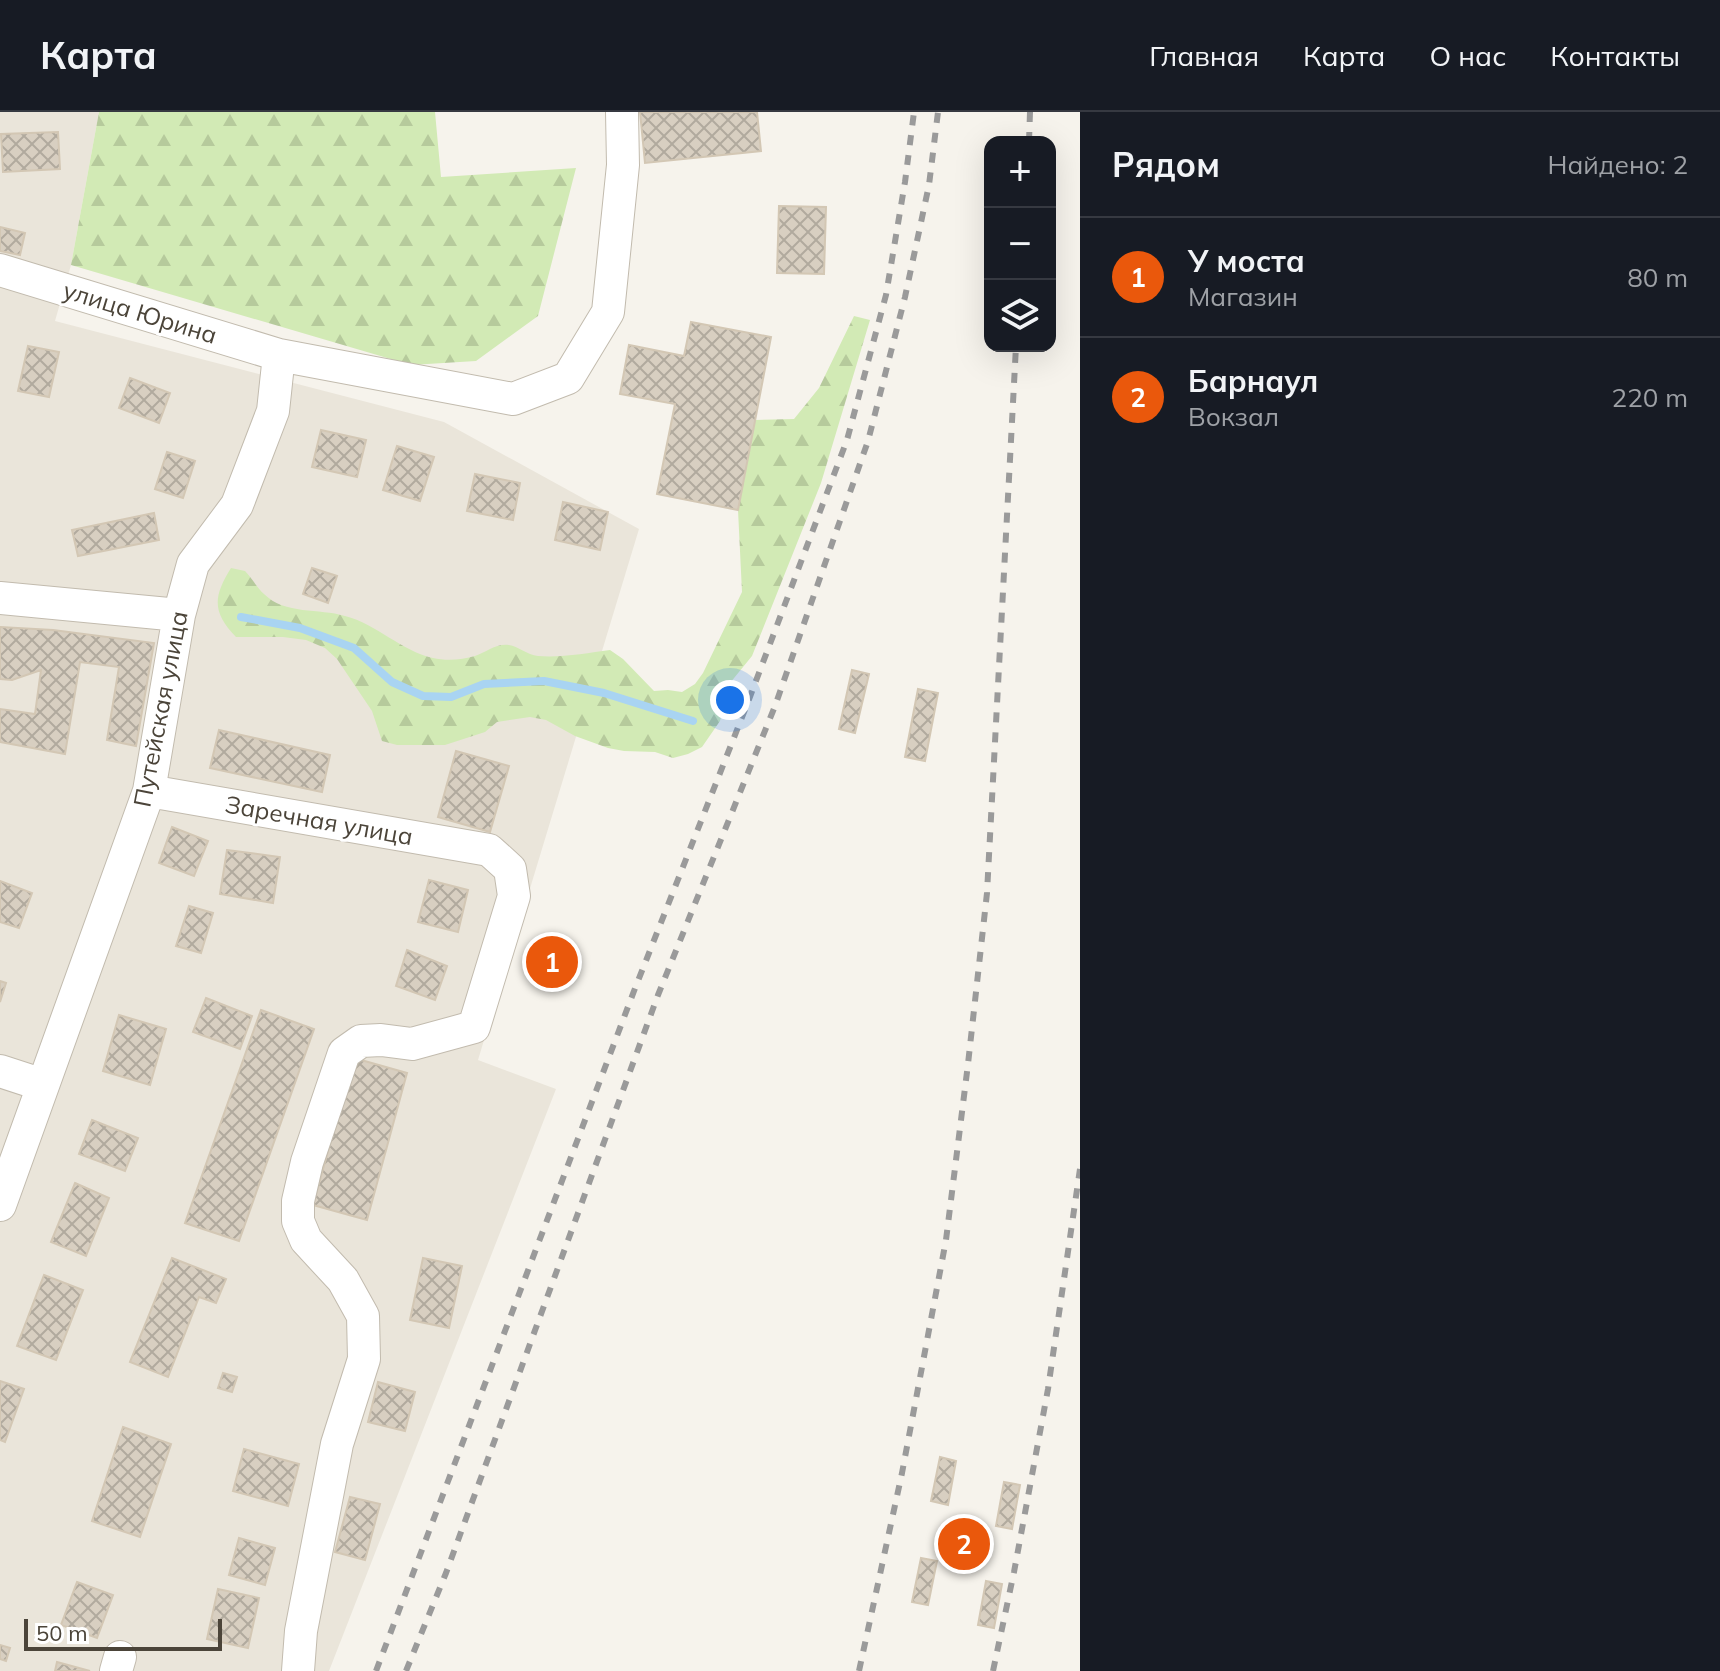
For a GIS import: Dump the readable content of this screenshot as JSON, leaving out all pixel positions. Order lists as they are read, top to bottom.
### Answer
{
  "streets": {
    "street": ["улица Юрина", "Путейская улица", "Заречная улица"]
  },
  "crossings": [
    ["улица Юрина", "Путейская улица"],
    ["Путейская улица", "Заречная улица"]
  ],
  "scale_bar": "50 m",
  "page": {
    "header": "Карта",
    "nav": [
      "Главная",
      "Карта",
      "О нас",
      "Контакты"
    ],
    "heading": ["Рядом", "Найдено: 2"],
    "map_buttons": ["+", "−"],
    "list": [
      {
        "mark": "1",
        "name": "У моста",
        "note": "Магазин",
        "value": "80 m"
      },
      {
        "mark": "2",
        "name": "Барнаул",
        "note": "Вокзал",
        "value": "220 m"
      }
    ],
    "pins": ["1", "2"],
    "scale": "50 m"
  }
}
